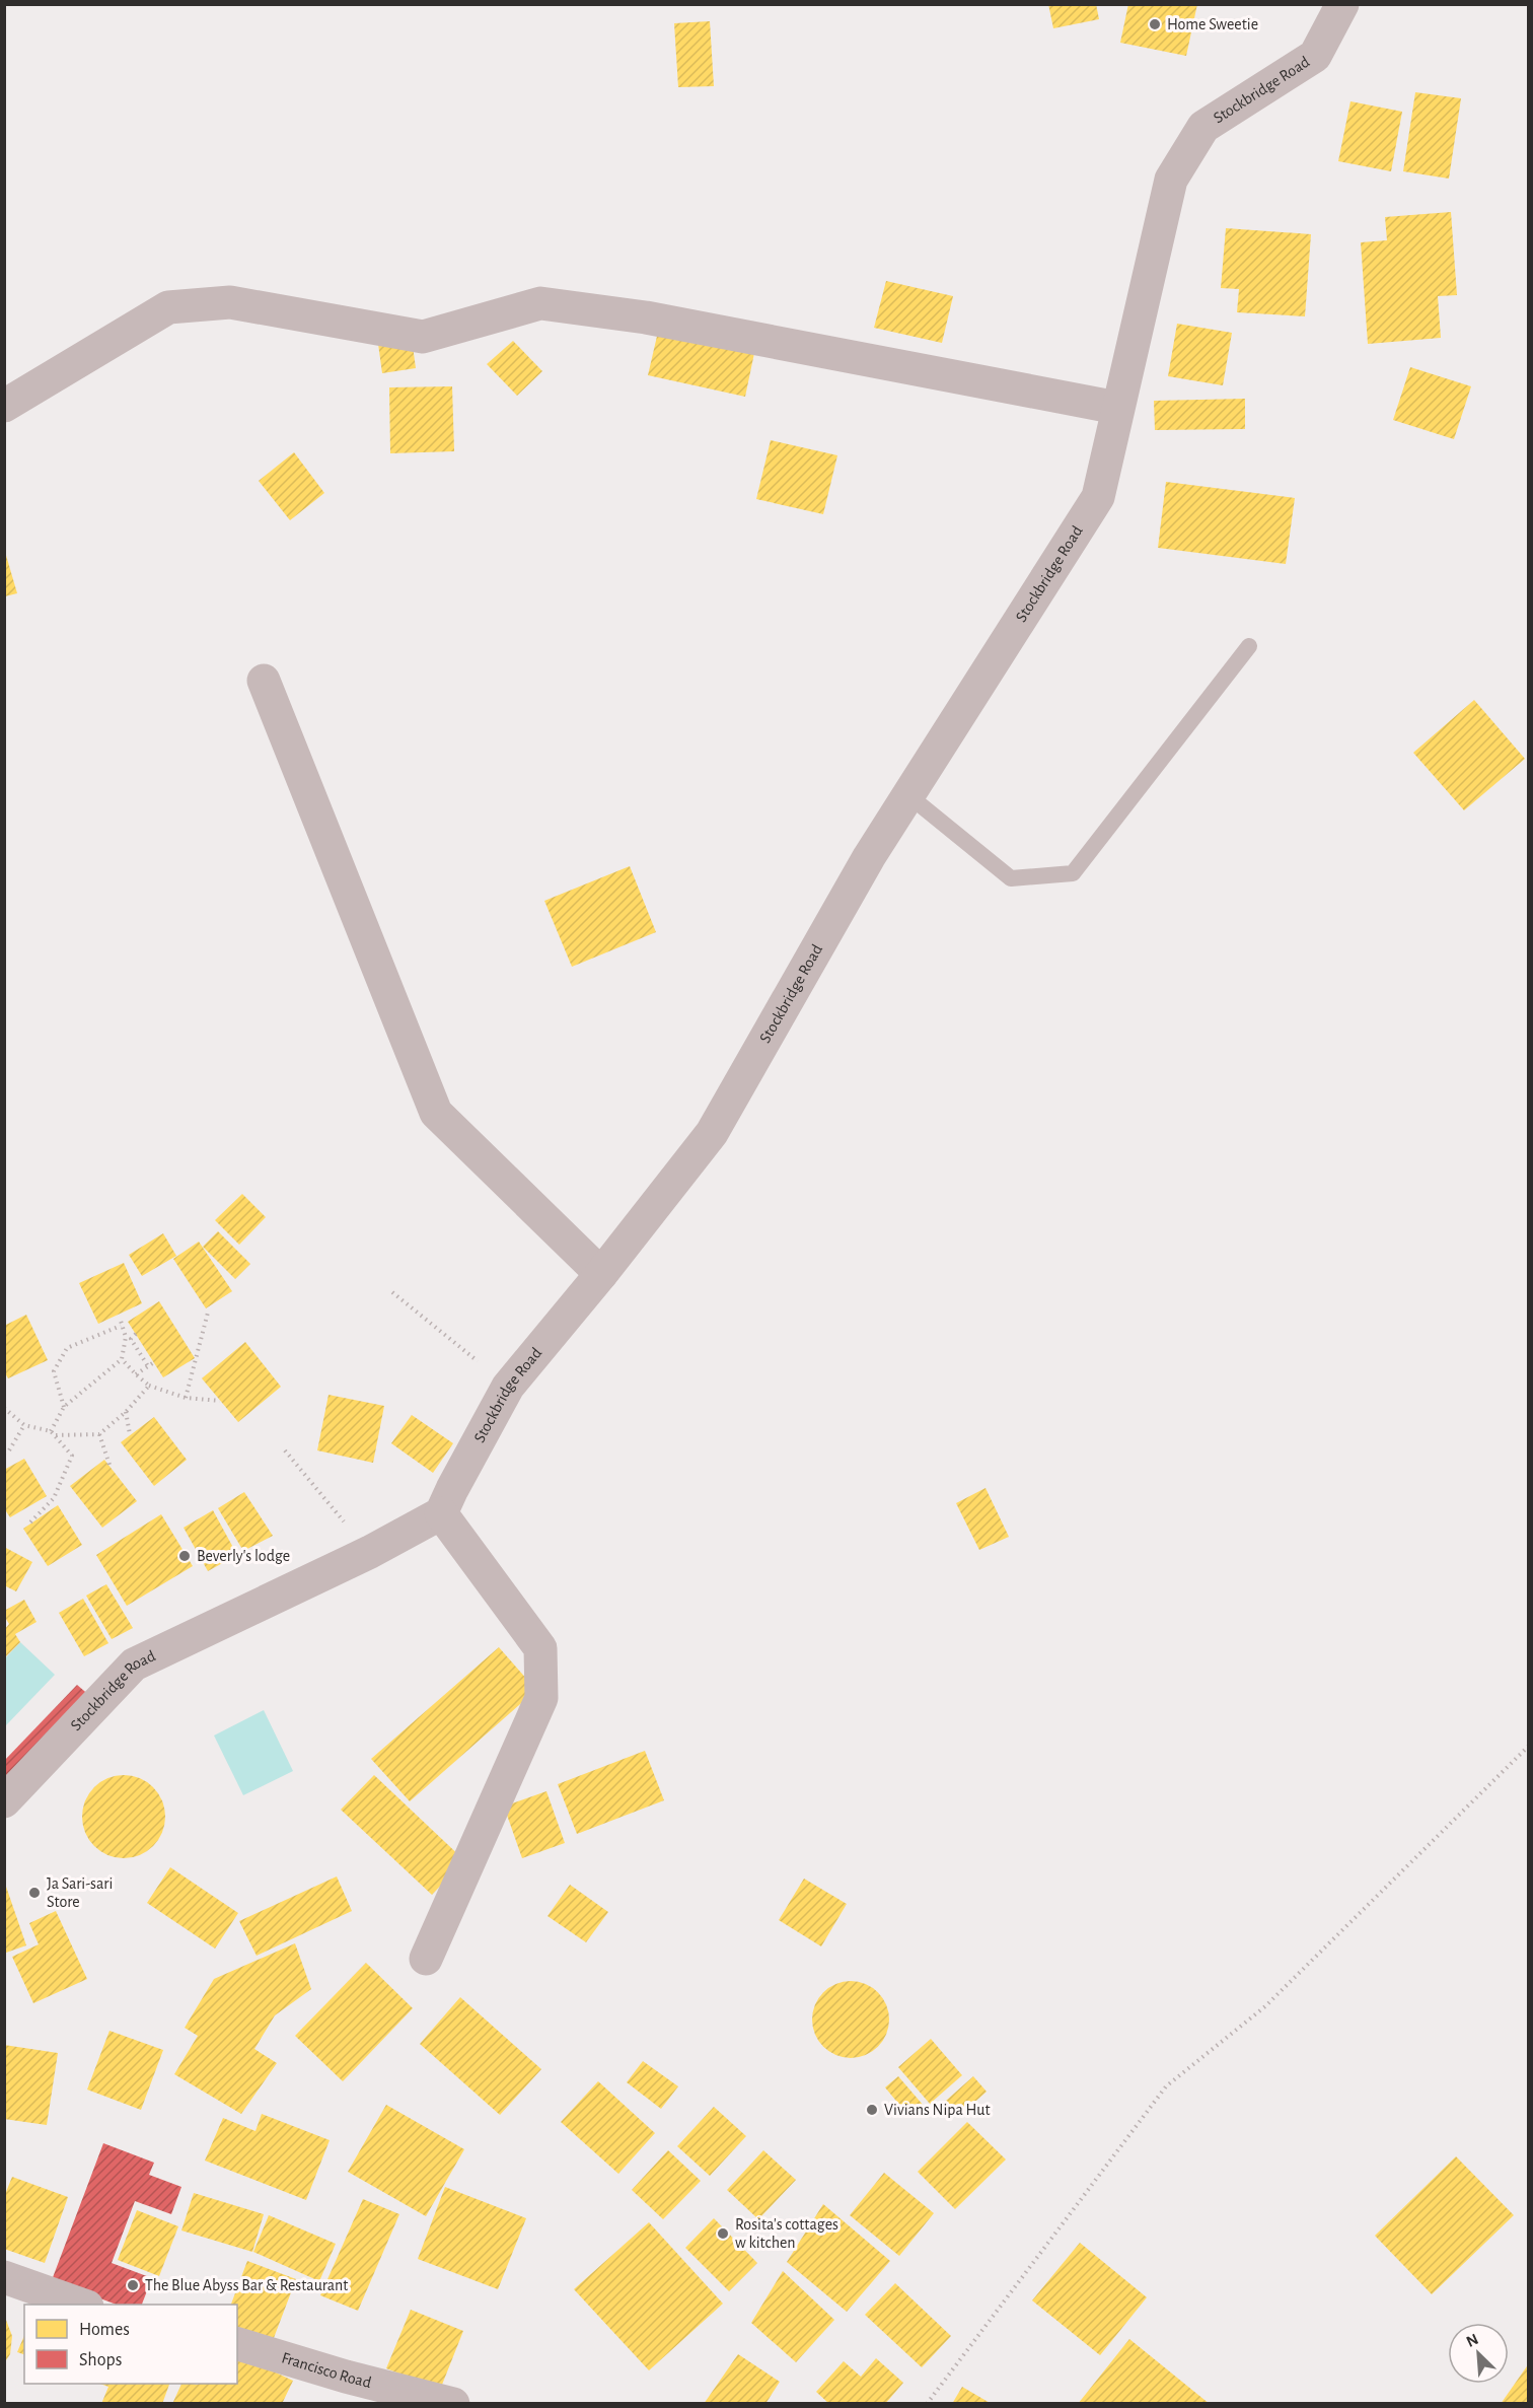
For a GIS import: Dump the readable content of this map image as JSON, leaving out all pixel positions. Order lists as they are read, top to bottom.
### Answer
{
  "streets": {
    "street": ["Stockbridge Road", "Francisco Road"]
  },
  "places": [
    "Home Sweetie",
    "Beverly's lodge",
    "Ja Sari-sari Store",
    "Vivians Nipa Hut",
    "Rosita's cottages w kitchen",
    "The Blue Abyss Bar & Restaurant"
  ],
  "legend": ["Homes", "Shops"],
  "north": "top left"
}
